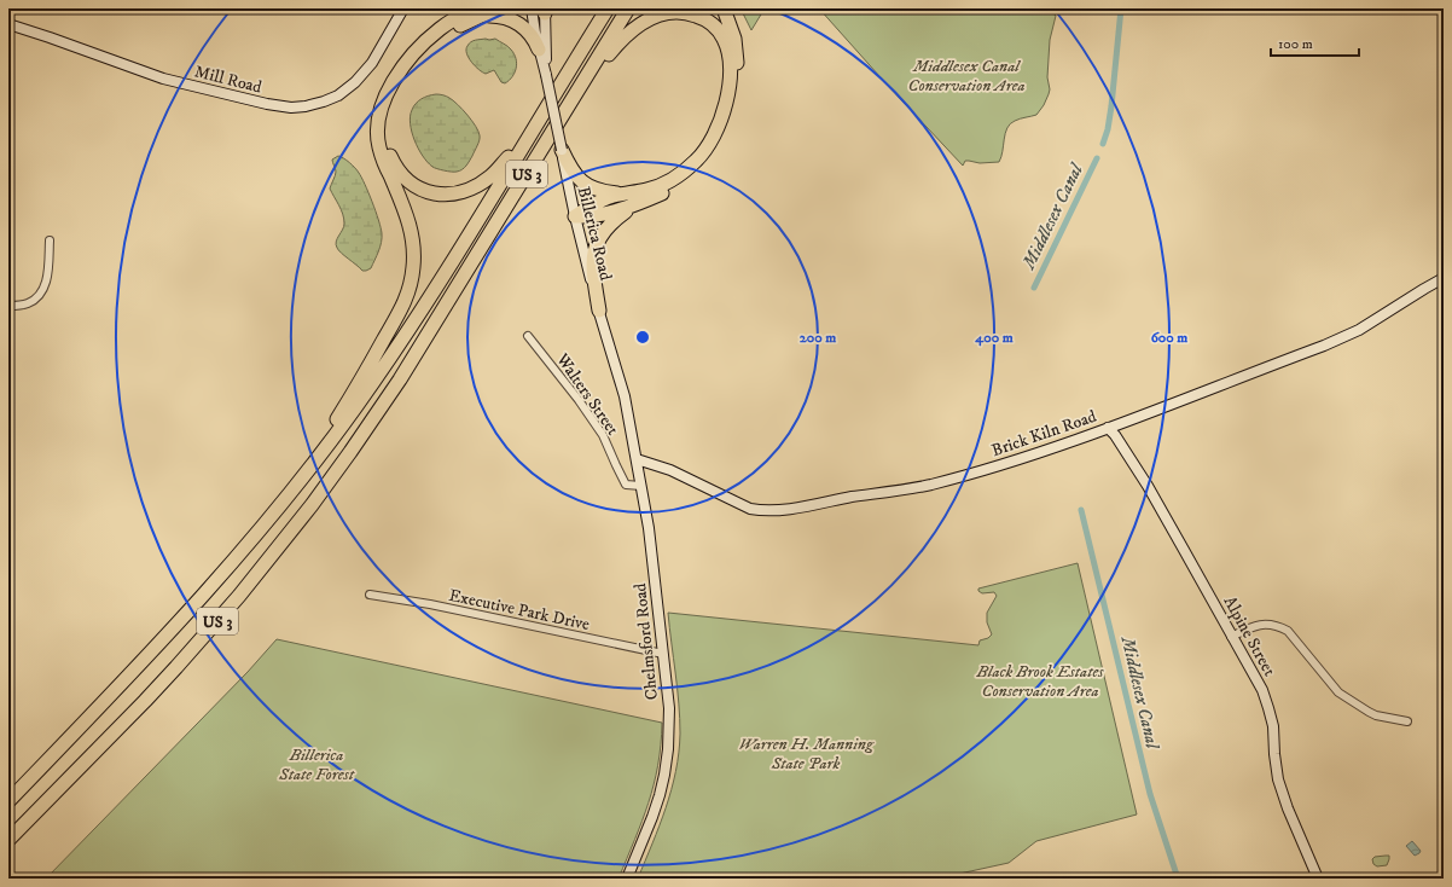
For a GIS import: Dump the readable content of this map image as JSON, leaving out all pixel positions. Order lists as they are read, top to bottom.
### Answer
{
  "streets": {
    "highway": ["US 3"],
    "main road": [
      "Mill Road",
      "Billerica Road",
      "Brick Kiln Road",
      "Alpine Street",
      "Chelmsford Road"
    ],
    "street": ["Walters Street", "Executive Park Drive"]
  },
  "crossings": [
    ["Billerica Road", "Chelmsford Road"],
    ["Walters Street", "Chelmsford Road"],
    ["Brick Kiln Road", "Alpine Street"],
    ["Brick Kiln Road", "Chelmsford Road"],
    ["Executive Park Drive", "Chelmsford Road"]
  ],
  "water": ["Middlesex Canal"],
  "parks": [
    "Middlesex Canal Conservation Area",
    "Black Brook Estates Conservation Area",
    "Warren H. Manning State Park",
    "Billerica State Forest"
  ],
  "scale_bar": "100 m",
  "rings": ["200 m", "400 m", "600 m"]
}
